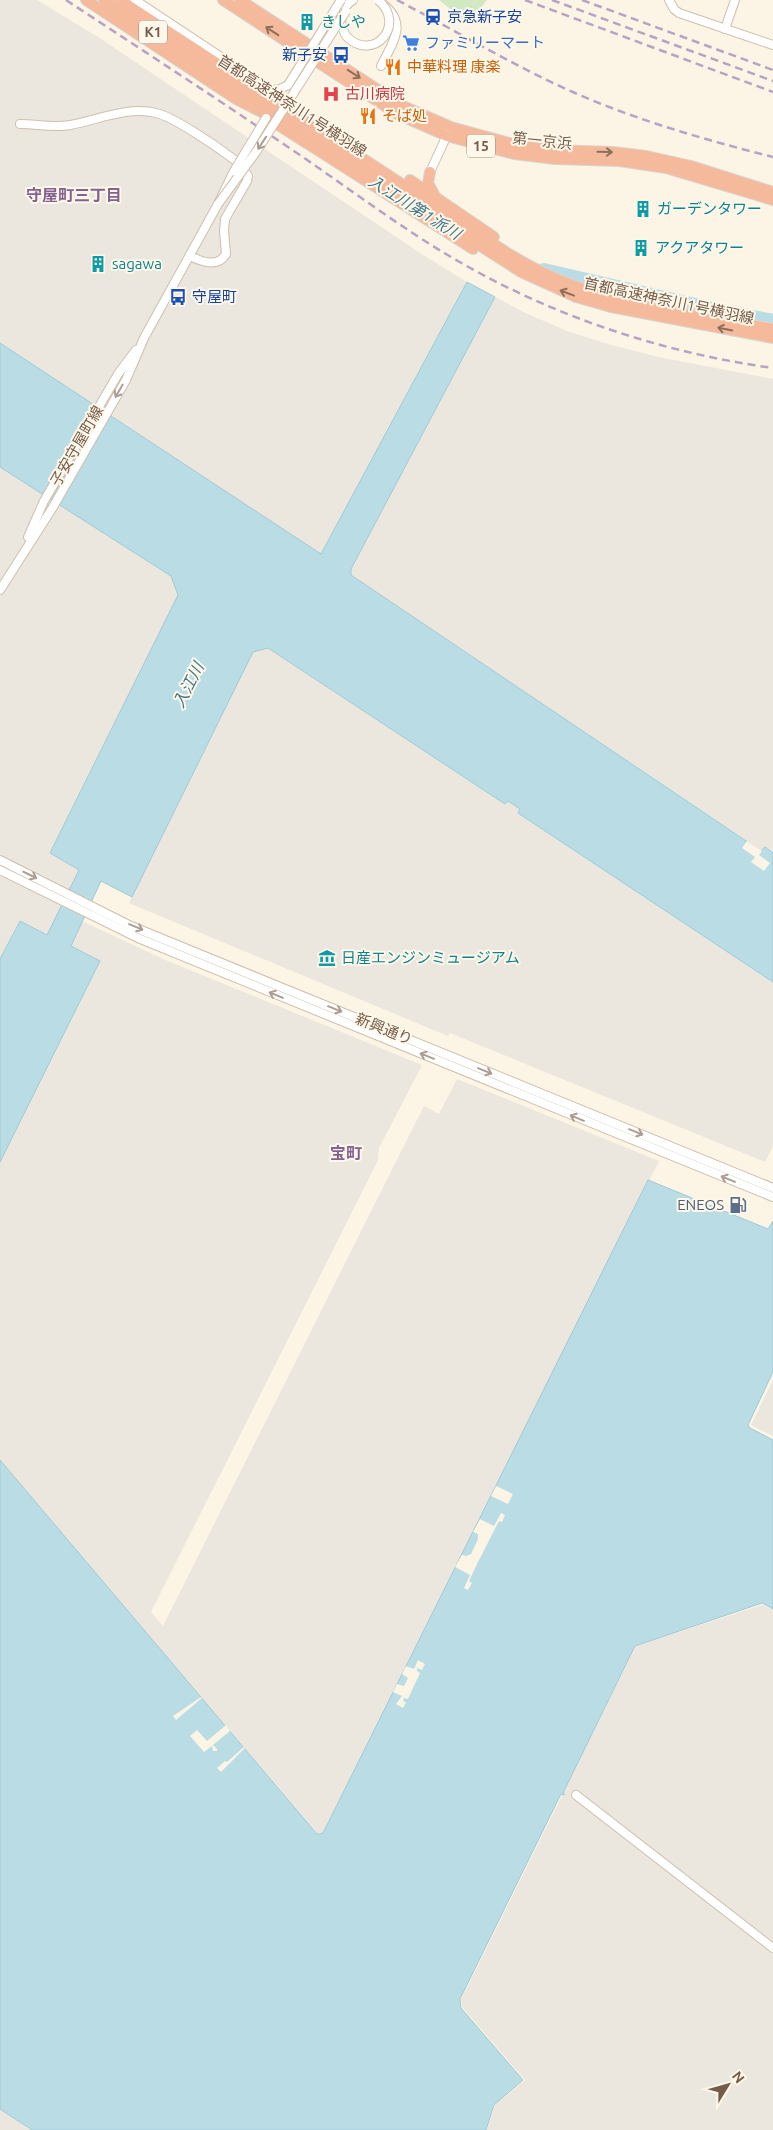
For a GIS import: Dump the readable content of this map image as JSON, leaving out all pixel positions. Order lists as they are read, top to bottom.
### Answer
{
  "streets": {
    "highway": [
      "K1",
      "首都高速神奈川1号横羽線",
      "第一京浜",
      "15"
    ],
    "street": ["子安守屋町線", "新興通り"]
  },
  "districts": ["守屋町三丁目", "宝町"],
  "water": ["入江川第1派川", "入江川"],
  "places": {
    "station": ["京急新子安"],
    "building": [
      "きしや",
      "ガーデンタワー",
      "アクアタワー",
      "sagawa"
    ],
    "supermarket": ["ファミリーマート"],
    "bus stop": ["新子安", "守屋町"],
    "restaurant": ["中華料理 康楽", "そば処"],
    "hospital": ["古川病院"],
    "museum": ["日産エンジンミュージアム"],
    "fuel station": ["ENEOS"]
  },
  "north": "top right"
}
